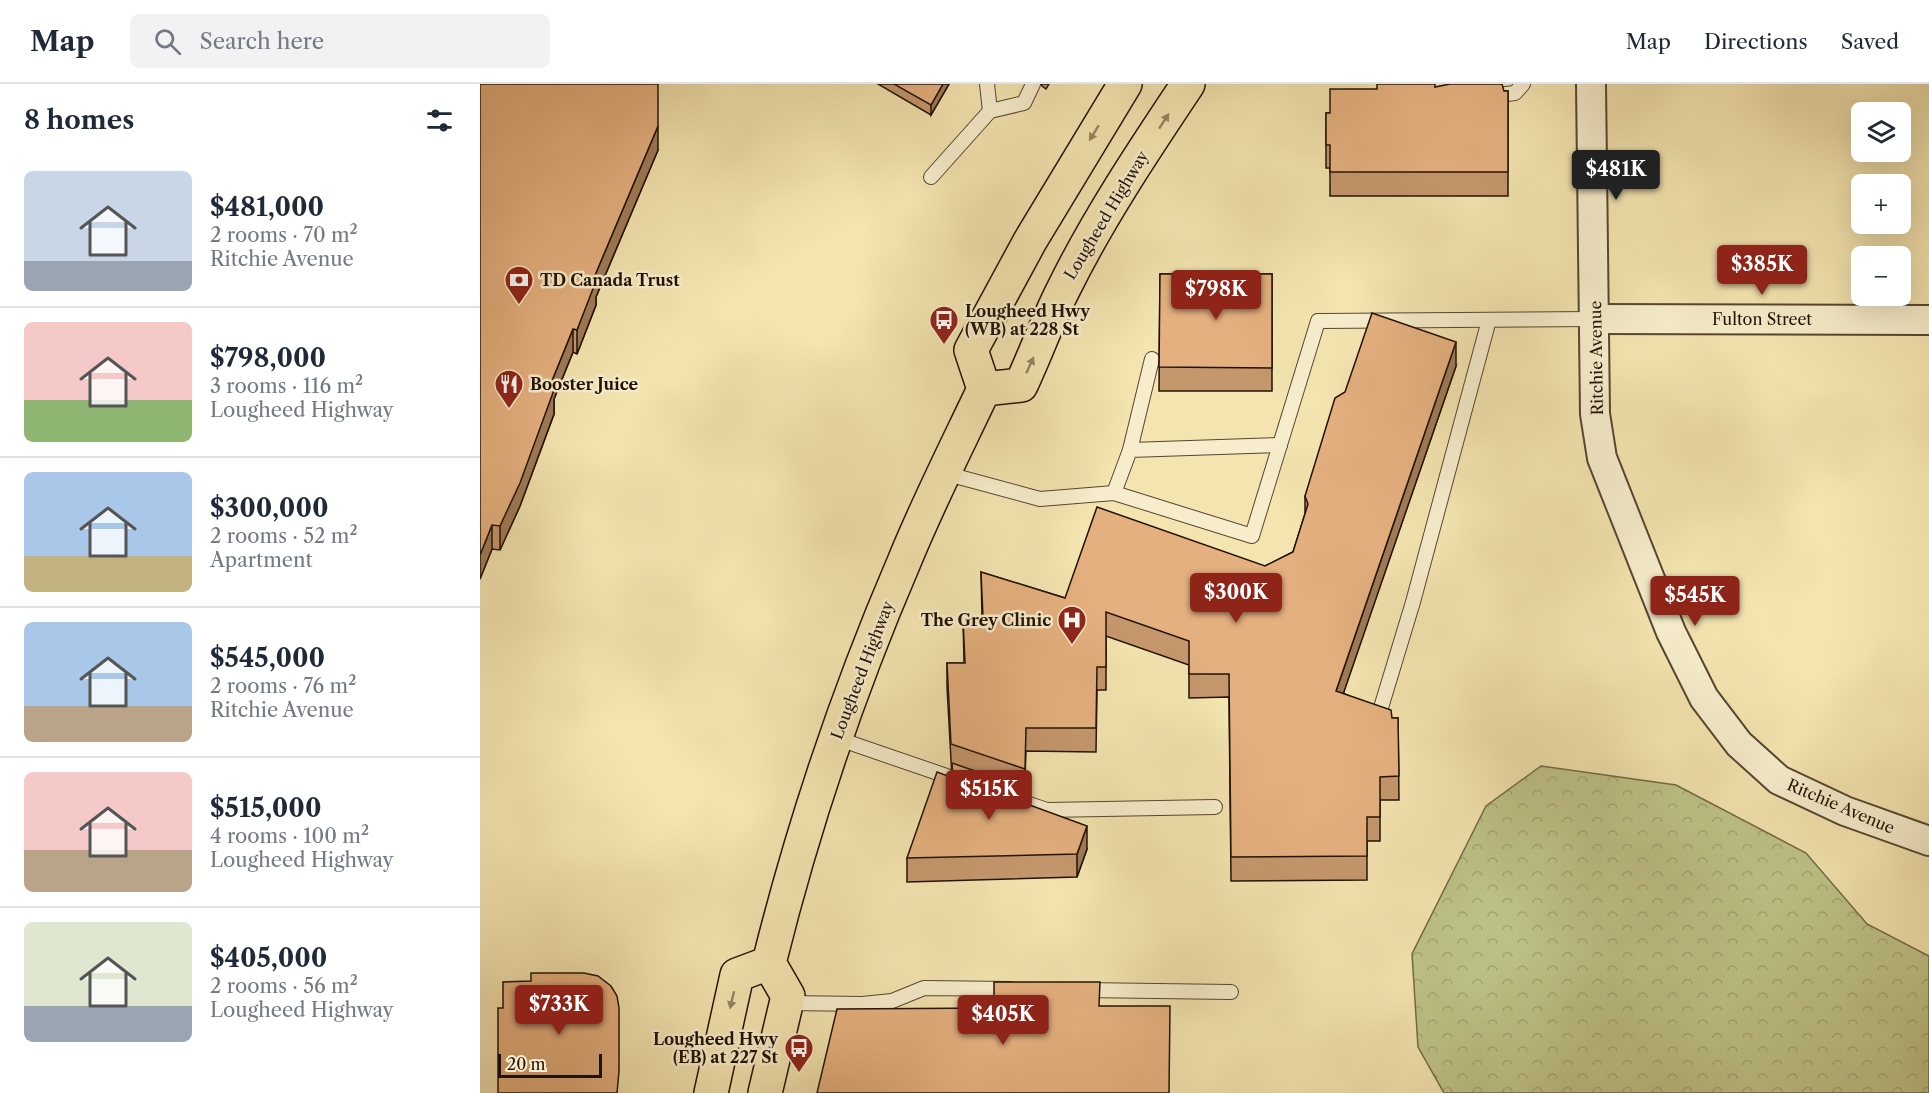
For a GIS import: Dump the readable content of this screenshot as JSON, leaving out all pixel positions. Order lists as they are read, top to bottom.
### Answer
{
  "streets": {
    "main road": ["Lougheed Highway"],
    "street": ["Fulton Street", "Ritchie Avenue"]
  },
  "crossings": [
    ["Fulton Street", "Ritchie Avenue"]
  ],
  "places": {
    "bank": ["TD Canada Trust"],
    "bus stop": ["Lougheed Hwy (WB) at 228 St", "Lougheed Hwy (EB) at 227 St"],
    "restaurant": ["Booster Juice"],
    "hospital": ["The Grey Clinic"]
  },
  "scale_bar": "20 m",
  "page": {
    "header": "Map",
    "search": "Search here",
    "nav": ["Map", "Directions", "Saved"],
    "heading": "8 homes",
    "map_buttons": ["+", "−"],
    "price": [
      "$481K",
      "$385K",
      "$798K",
      "$300K",
      "$545K",
      "$515K",
      "$733K",
      "$405K"
    ],
    "list": [
      {
        "name": "$481,000",
        "note": "2 rooms · 70 m² · Ritchie Avenue"
      },
      {
        "name": "$798,000",
        "note": "3 rooms · 116 m² · Lougheed Highway"
      },
      {
        "name": "$300,000",
        "note": "2 rooms · 52 m² · Apartment"
      },
      {
        "name": "$545,000",
        "note": "2 rooms · 76 m² · Ritchie Avenue"
      },
      {
        "name": "$515,000",
        "note": "4 rooms · 100 m² · Lougheed Highway"
      },
      {
        "name": "$405,000",
        "note": "2 rooms · 56 m² · Lougheed Highway"
      }
    ],
    "scale": "20 m"
  }
}
